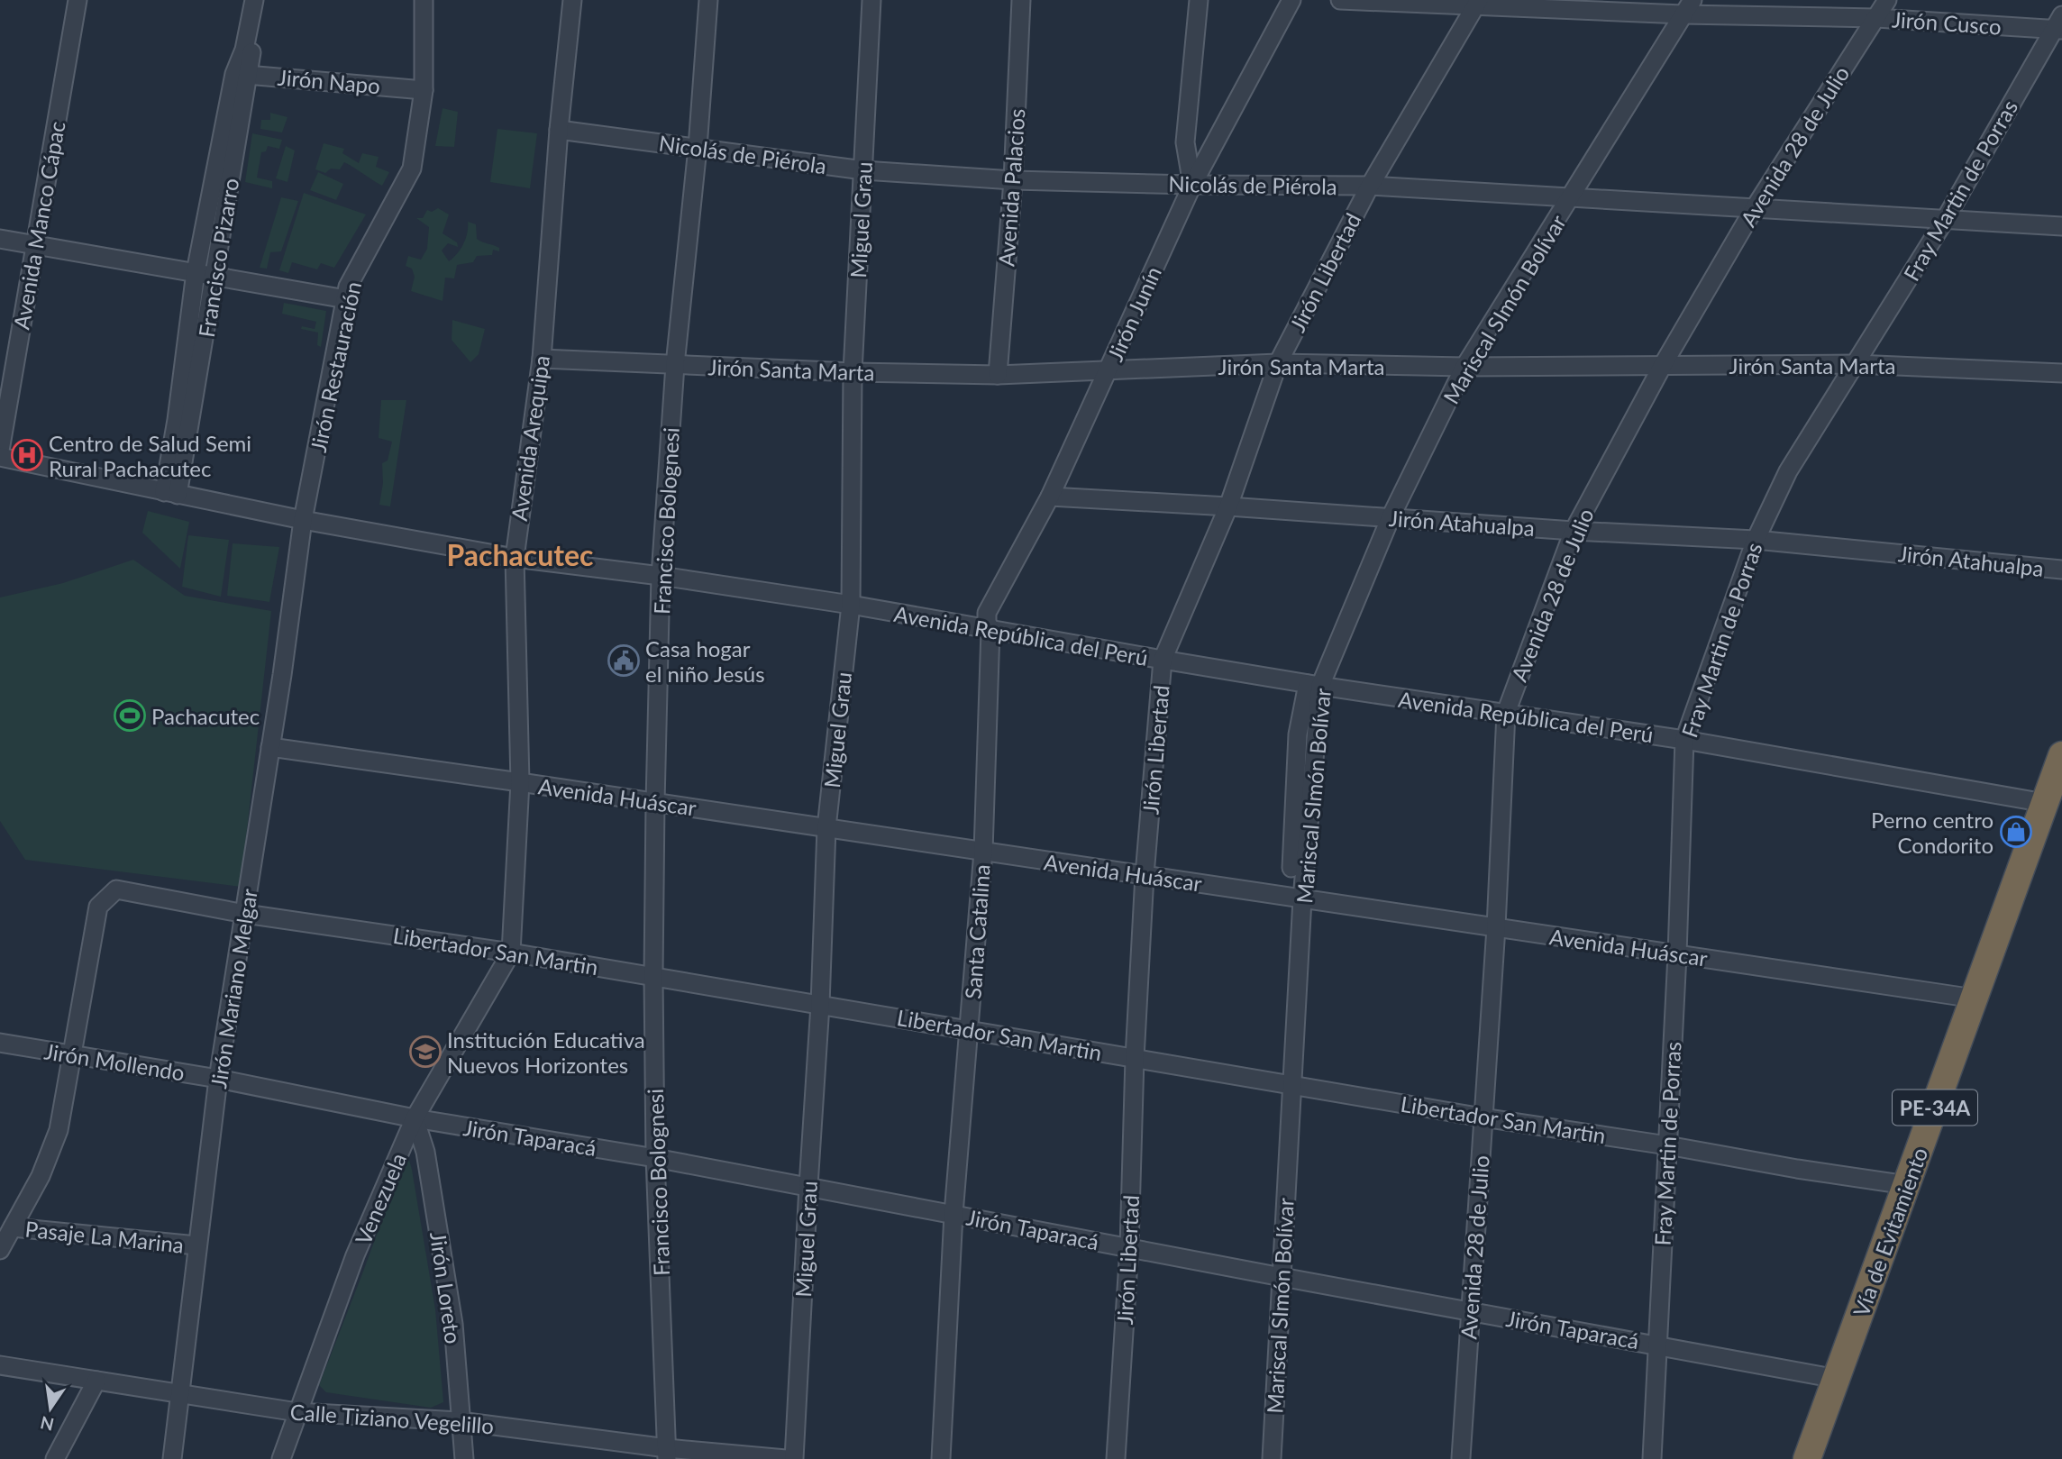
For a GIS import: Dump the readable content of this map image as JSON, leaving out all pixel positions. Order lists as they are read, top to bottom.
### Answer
{
  "streets": {
    "highway": ["PE-34A", "Vía de Evitamiento"],
    "street": [
      "Jirón Cusco",
      "Jirón Napo",
      "Avenida 28 de Julio",
      "Nicolás de Piérola",
      "Avenida Palacios",
      "Fray Martin de Porras",
      "Miguel Grau",
      "Avenida Manco Cápac",
      "Francisco Pizarro",
      "Jirón Libertad",
      "Mariscal SImón Bolívar",
      "Jirón Junín",
      "Jirón Santa Marta",
      "Jirón Restauración",
      "Avenida Arequipa",
      "Francisco Bolognesi",
      "Jirón Atahualpa",
      "Avenida República del Perú",
      "Avenida Huáscar",
      "Santa Catalina",
      "Libertador San Martin",
      "Jirón Mariano Melgar",
      "Jirón Mollendo",
      "Jirón Taparacá",
      "Venezuela",
      "Pasaje La Marina",
      "Jirón Loreto",
      "Calle Tiziano Vegelillo"
    ]
  },
  "crossings": [
    ["Jirón Cusco", "Avenida 28 de Julio"],
    ["Jirón Cusco", "Fray Martin de Porras"],
    ["Jirón Cusco", "Jirón Libertad"],
    ["Jirón Cusco", "Mariscal SImón Bolívar"],
    ["Jirón Napo", "Francisco Pizarro"],
    ["Jirón Napo", "Jirón Restauración"],
    ["Avenida 28 de Julio", "Nicolás de Piérola"],
    ["Avenida 28 de Julio", "Jirón Santa Marta"],
    ["Avenida 28 de Julio", "Jirón Atahualpa"],
    ["Avenida 28 de Julio", "Avenida República del Perú"],
    ["Avenida 28 de Julio", "Avenida Huáscar"],
    ["Avenida 28 de Julio", "Libertador San Martin"],
    ["Avenida 28 de Julio", "Jirón Taparacá"],
    ["Nicolás de Piérola", "Avenida Palacios"],
    ["Nicolás de Piérola", "Fray Martin de Porras"],
    ["Nicolás de Piérola", "Miguel Grau"],
    ["Nicolás de Piérola", "Jirón Libertad"],
    ["Nicolás de Piérola", "Mariscal SImón Bolívar"],
    ["Nicolás de Piérola", "Jirón Junín"],
    ["Nicolás de Piérola", "Avenida Arequipa"],
    ["Nicolás de Piérola", "Francisco Bolognesi"],
    ["Avenida Palacios", "Jirón Santa Marta"],
    ["Fray Martin de Porras", "Jirón Santa Marta"],
    ["Fray Martin de Porras", "Jirón Atahualpa"],
    ["Fray Martin de Porras", "Avenida República del Perú"],
    ["Fray Martin de Porras", "Avenida Huáscar"],
    ["Fray Martin de Porras", "Libertador San Martin"],
    ["Fray Martin de Porras", "Jirón Taparacá"],
    ["Miguel Grau", "Jirón Santa Marta"],
    ["Miguel Grau", "Avenida República del Perú"],
    ["Miguel Grau", "Avenida Huáscar"],
    ["Miguel Grau", "Libertador San Martin"],
    ["Miguel Grau", "Jirón Taparacá"],
    ["Francisco Pizarro", "Avenida República del Perú"],
    ["Jirón Libertad", "Jirón Santa Marta"],
    ["Jirón Libertad", "Jirón Atahualpa"],
    ["Jirón Libertad", "Avenida República del Perú"],
    ["Jirón Libertad", "Avenida Huáscar"],
    ["Jirón Libertad", "Libertador San Martin"],
    ["Jirón Libertad", "Jirón Taparacá"],
    ["Mariscal SImón Bolívar", "Jirón Santa Marta"],
    ["Mariscal SImón Bolívar", "Jirón Atahualpa"],
    ["Mariscal SImón Bolívar", "Avenida República del Perú"],
    ["Mariscal SImón Bolívar", "Avenida Huáscar"],
    ["Mariscal SImón Bolívar", "Libertador San Martin"],
    ["Mariscal SImón Bolívar", "Jirón Taparacá"],
    ["Jirón Junín", "Jirón Santa Marta"],
    ["Jirón Junín", "Jirón Atahualpa"],
    ["Jirón Junín", "Avenida República del Perú"],
    ["Jirón Junín", "Santa Catalina"],
    ["Jirón Santa Marta", "Avenida Arequipa"],
    ["Jirón Santa Marta", "Francisco Bolognesi"],
    ["Jirón Restauración", "Avenida República del Perú"],
    ["Jirón Restauración", "Jirón Mariano Melgar"],
    ["Avenida Arequipa", "Avenida República del Perú"],
    ["Avenida Arequipa", "Avenida Huáscar"],
    ["Avenida Arequipa", "Libertador San Martin"],
    ["Avenida Arequipa", "Venezuela"],
    ["Francisco Bolognesi", "Avenida República del Perú"],
    ["Francisco Bolognesi", "Avenida Huáscar"],
    ["Francisco Bolognesi", "Libertador San Martin"],
    ["Francisco Bolognesi", "Jirón Taparacá"],
    ["Francisco Bolognesi", "Calle Tiziano Vegelillo"],
    ["Avenida República del Perú", "Santa Catalina"],
    ["Avenida República del Perú", "Jirón Mariano Melgar"],
    ["Avenida República del Perú", "Vía de Evitamiento"],
    ["Avenida Huáscar", "Santa Catalina"],
    ["Avenida Huáscar", "Jirón Mariano Melgar"],
    ["Avenida Huáscar", "Vía de Evitamiento"],
    ["Santa Catalina", "Libertador San Martin"],
    ["Santa Catalina", "Jirón Taparacá"],
    ["Libertador San Martin", "Jirón Mariano Melgar"],
    ["Libertador San Martin", "Jirón Mollendo"],
    ["Libertador San Martin", "Venezuela"],
    ["Libertador San Martin", "Vía de Evitamiento"],
    ["Jirón Mariano Melgar", "Jirón Mollendo"],
    ["Jirón Mariano Melgar", "Pasaje La Marina"],
    ["Jirón Mariano Melgar", "Calle Tiziano Vegelillo"],
    ["Jirón Mollendo", "Jirón Taparacá"],
    ["Jirón Mollendo", "Venezuela"],
    ["Jirón Mollendo", "Jirón Loreto"],
    ["Jirón Taparacá", "Venezuela"],
    ["Jirón Taparacá", "Vía de Evitamiento"],
    ["Jirón Taparacá", "Jirón Loreto"],
    ["Venezuela", "Jirón Loreto"],
    ["Venezuela", "Calle Tiziano Vegelillo"],
    ["Jirón Loreto", "Calle Tiziano Vegelillo"]
  ],
  "districts": ["Pachacutec"],
  "places": {
    "hospital": ["Centro de Salud Semi Rural Pachacutec"],
    "public building": ["Casa hogar el niño Jesús"],
    "sports": ["Pachacutec"],
    "shop": ["Perno centro Condorito"],
    "school or university": ["Institución Educativa Nuevos Horizontes"]
  },
  "north": "bottom"
}
